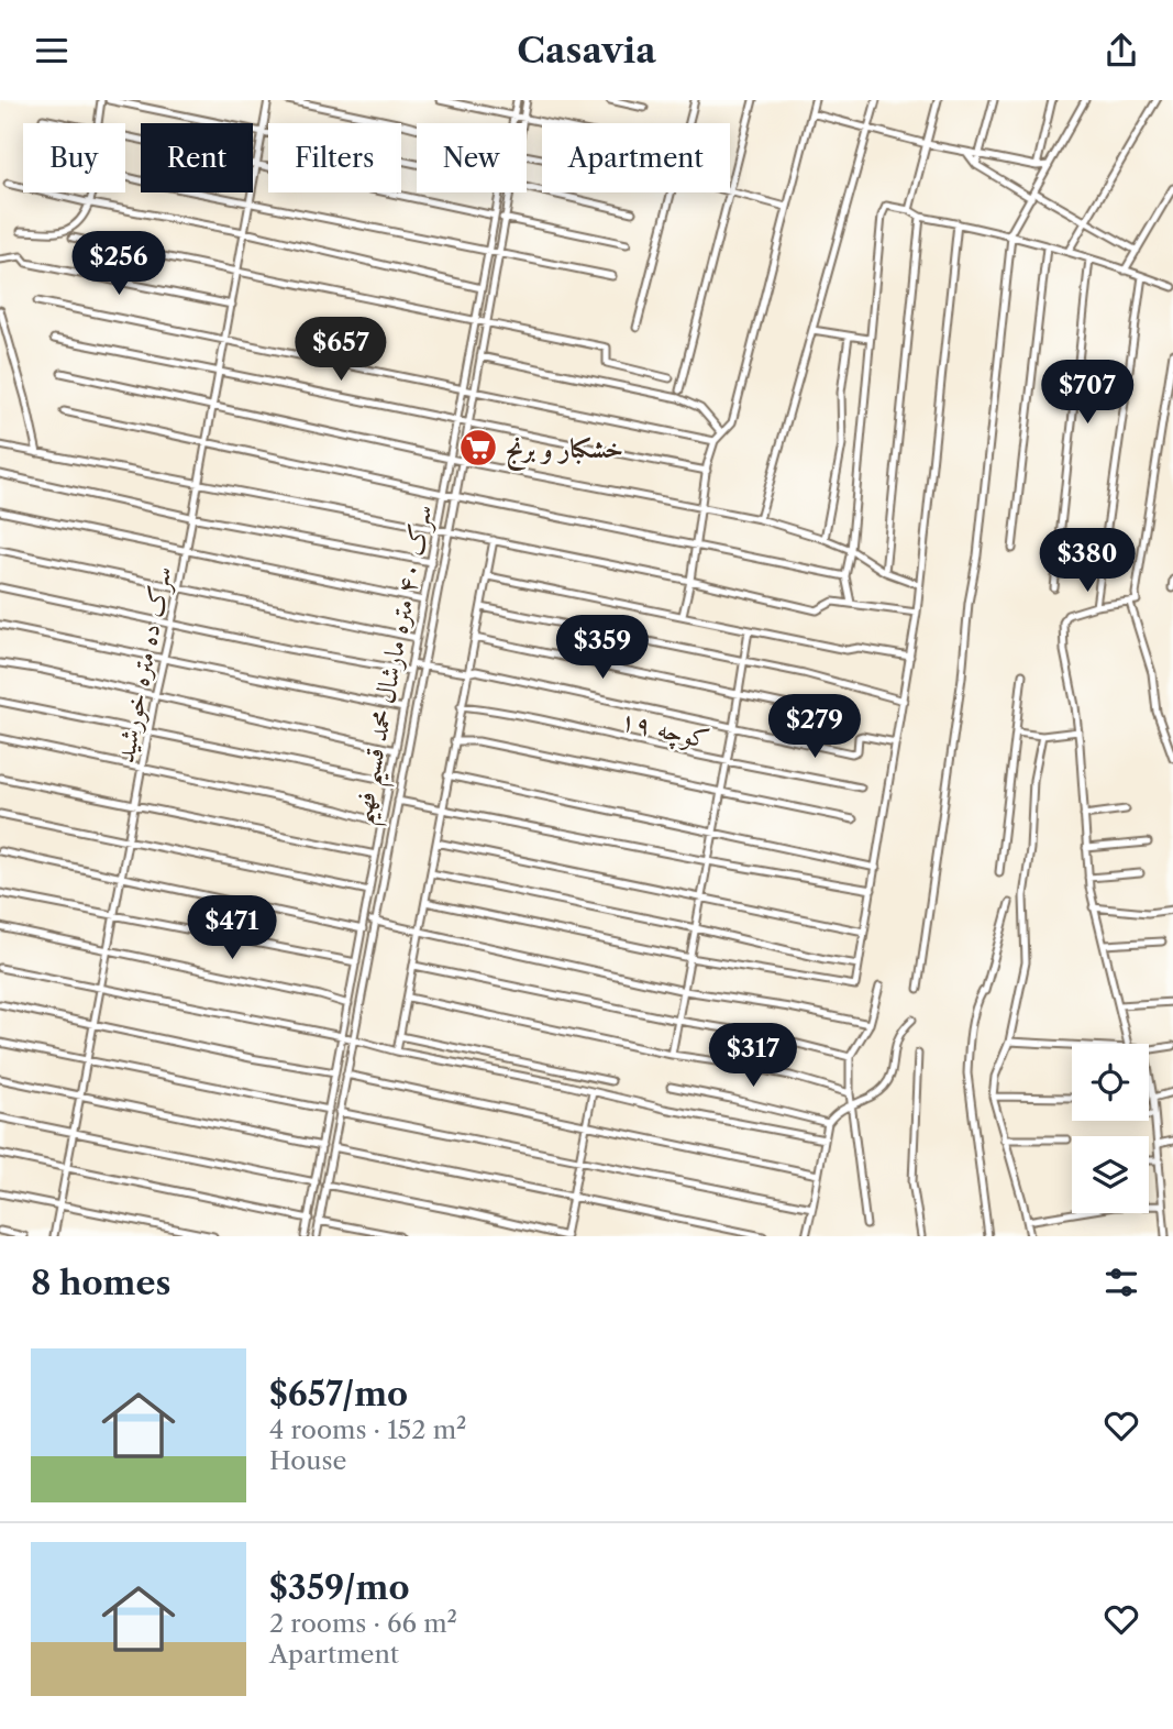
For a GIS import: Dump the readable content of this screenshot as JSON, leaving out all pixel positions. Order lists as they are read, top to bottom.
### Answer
{
  "streets": {
    "street": ["سرک ده متره خورشید", "سرک ۴۰ متره مارشال محمد قسیم فهیم", "کوچه ۱۹"]
  },
  "places": {
    "supermarket": ["خشکبار و برنج"]
  },
  "page": {
    "header": "Casavia",
    "chip": [
      "Buy",
      "Rent",
      "Filters",
      "New",
      "Apartment"
    ],
    "price": [
      "$256",
      "$657",
      "$707",
      "$380",
      "$359",
      "$279",
      "$471",
      "$317"
    ],
    "heading": "8 homes",
    "list": [
      {
        "name": "$657/mo",
        "note": "4 rooms · 152 m² · House"
      },
      {
        "name": "$359/mo",
        "note": "2 rooms · 66 m² · Apartment"
      }
    ]
  }
}
